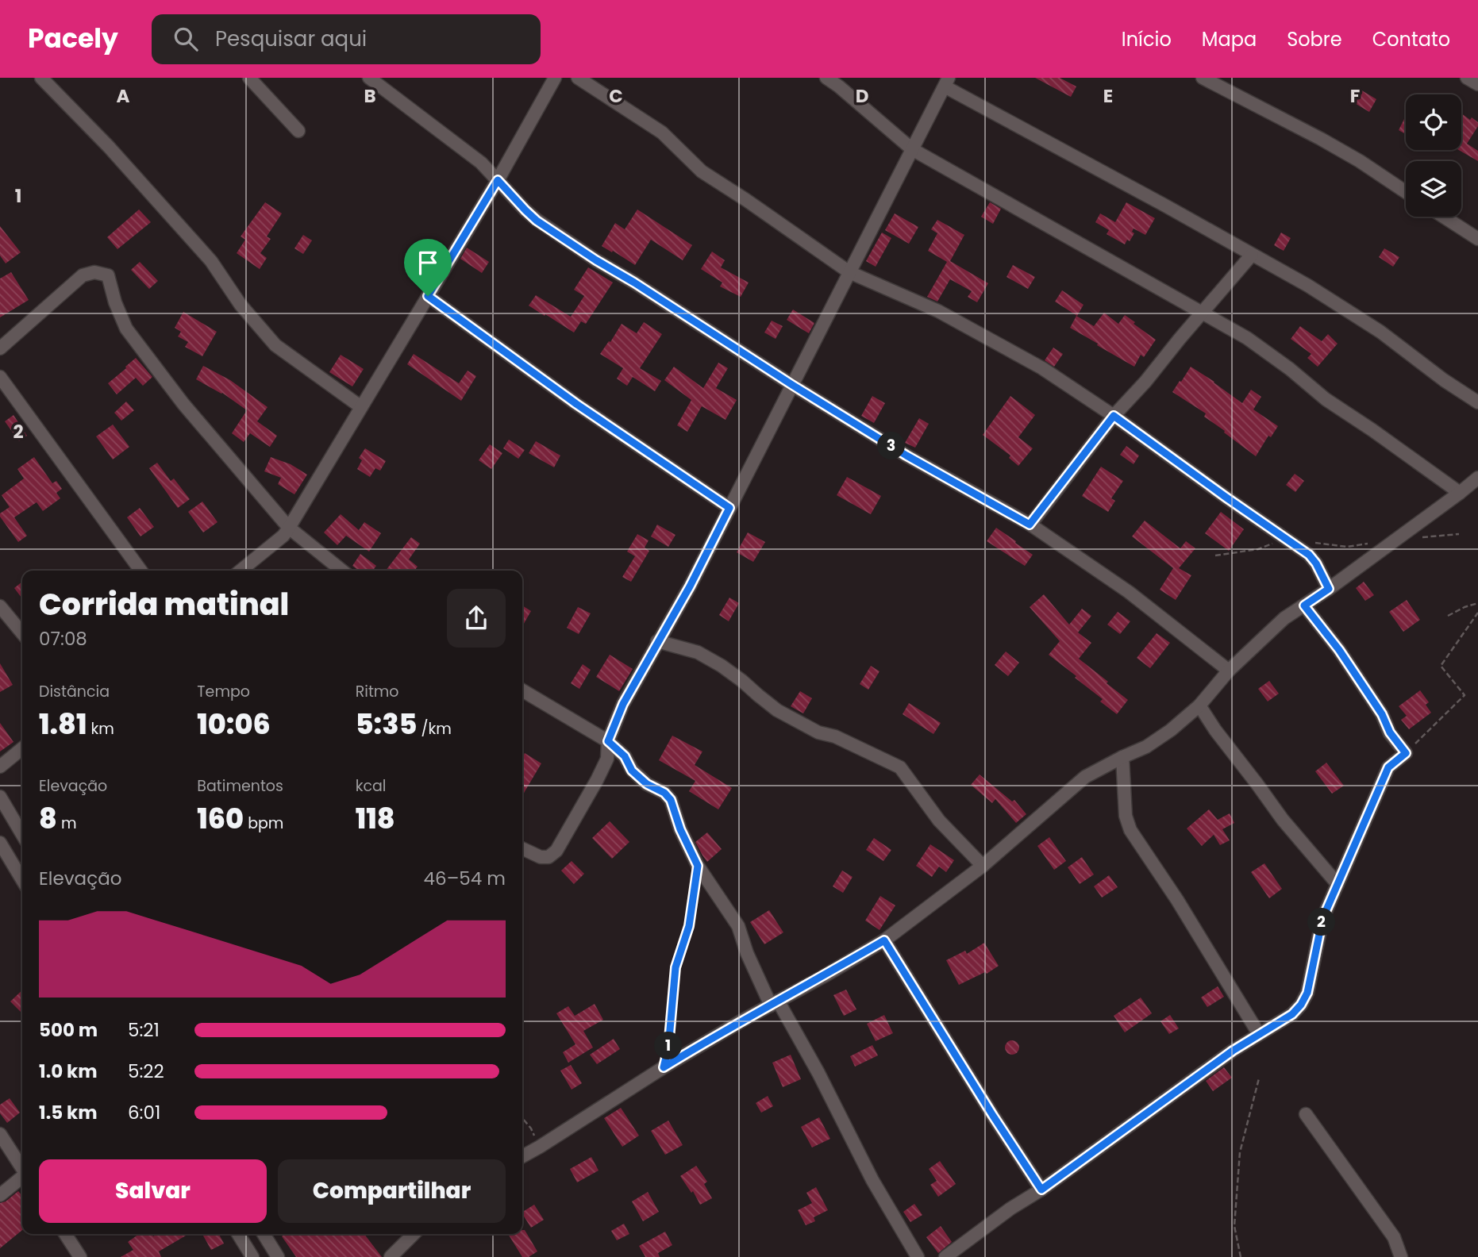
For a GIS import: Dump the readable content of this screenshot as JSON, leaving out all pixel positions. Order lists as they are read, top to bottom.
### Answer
{
  "page": {
    "header": "Pacely",
    "search": "Pesquisar aqui",
    "nav": [
      "Início",
      "Mapa",
      "Sobre",
      "Contato"
    ],
    "pins": ["3", "2", "1"],
    "heading": ["Corrida matinal", "07:08"],
    "stats": [
      ["Distância", "1.81 km"],
      ["Tempo", "10:06"],
      ["Ritmo", "5:35 /km"],
      ["Elevação", "8 m"],
      ["Batimentos", "160 bpm"],
      ["kcal", "118"]
    ],
    "chart": ["Elevação", "46–54 m"],
    "list": [
      {
        "name": "500 m",
        "note": "5:21"
      },
      {
        "name": "1.0 km",
        "note": "5:22"
      },
      {
        "name": "1.5 km",
        "note": "6:01"
      }
    ],
    "buttons": ["Salvar", "Compartilhar"]
  },
  "grid": {
    "columns": [
      "A",
      "B",
      "C",
      "D",
      "E",
      "F"
    ],
    "rows": ["1", "2"]
  }
}
